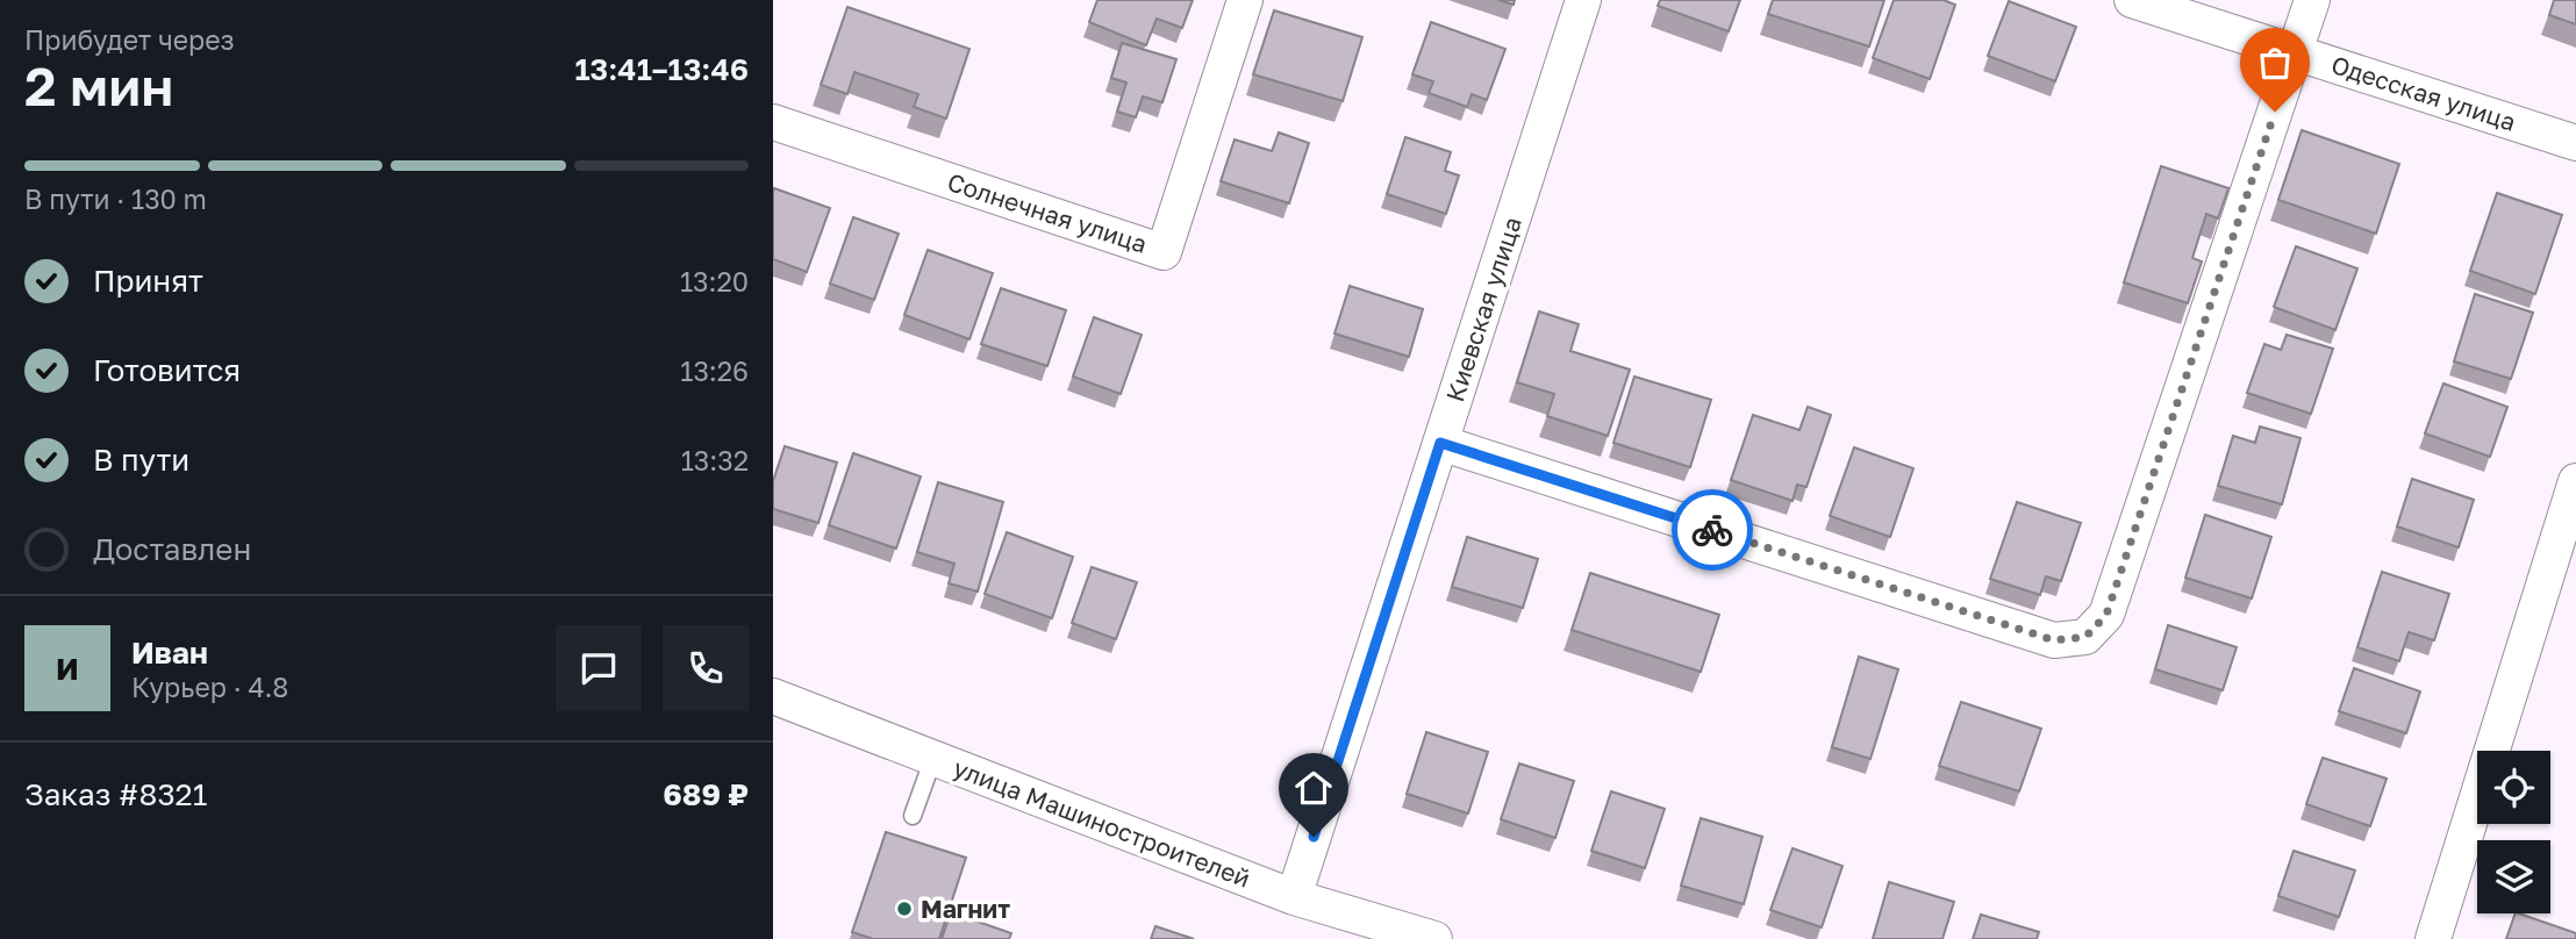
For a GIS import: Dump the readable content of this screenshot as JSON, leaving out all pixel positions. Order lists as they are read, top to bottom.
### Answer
{
  "streets": {
    "street": [
      "Одесская улица",
      "Солнечная улица",
      "Киевская улица",
      "улица Машиностроителей"
    ]
  },
  "crossings": [
    ["Киевская улица", "улица Машиностроителей"]
  ],
  "places": ["Магнит"],
  "page": {
    "heading": ["2 мин", "Прибудет через", "13:41–13:46"],
    "panel": [
      "Иван",
      "Курьер · 4.8",
      "Заказ #8321",
      "689 ₽"
    ],
    "bar": "В пути · 130 m",
    "list": [
      ["Принят", "13:20"],
      ["Готовится", "13:26"],
      ["В пути", "13:32"],
      "Доставлен"
    ],
    "round": "И"
  }
}
